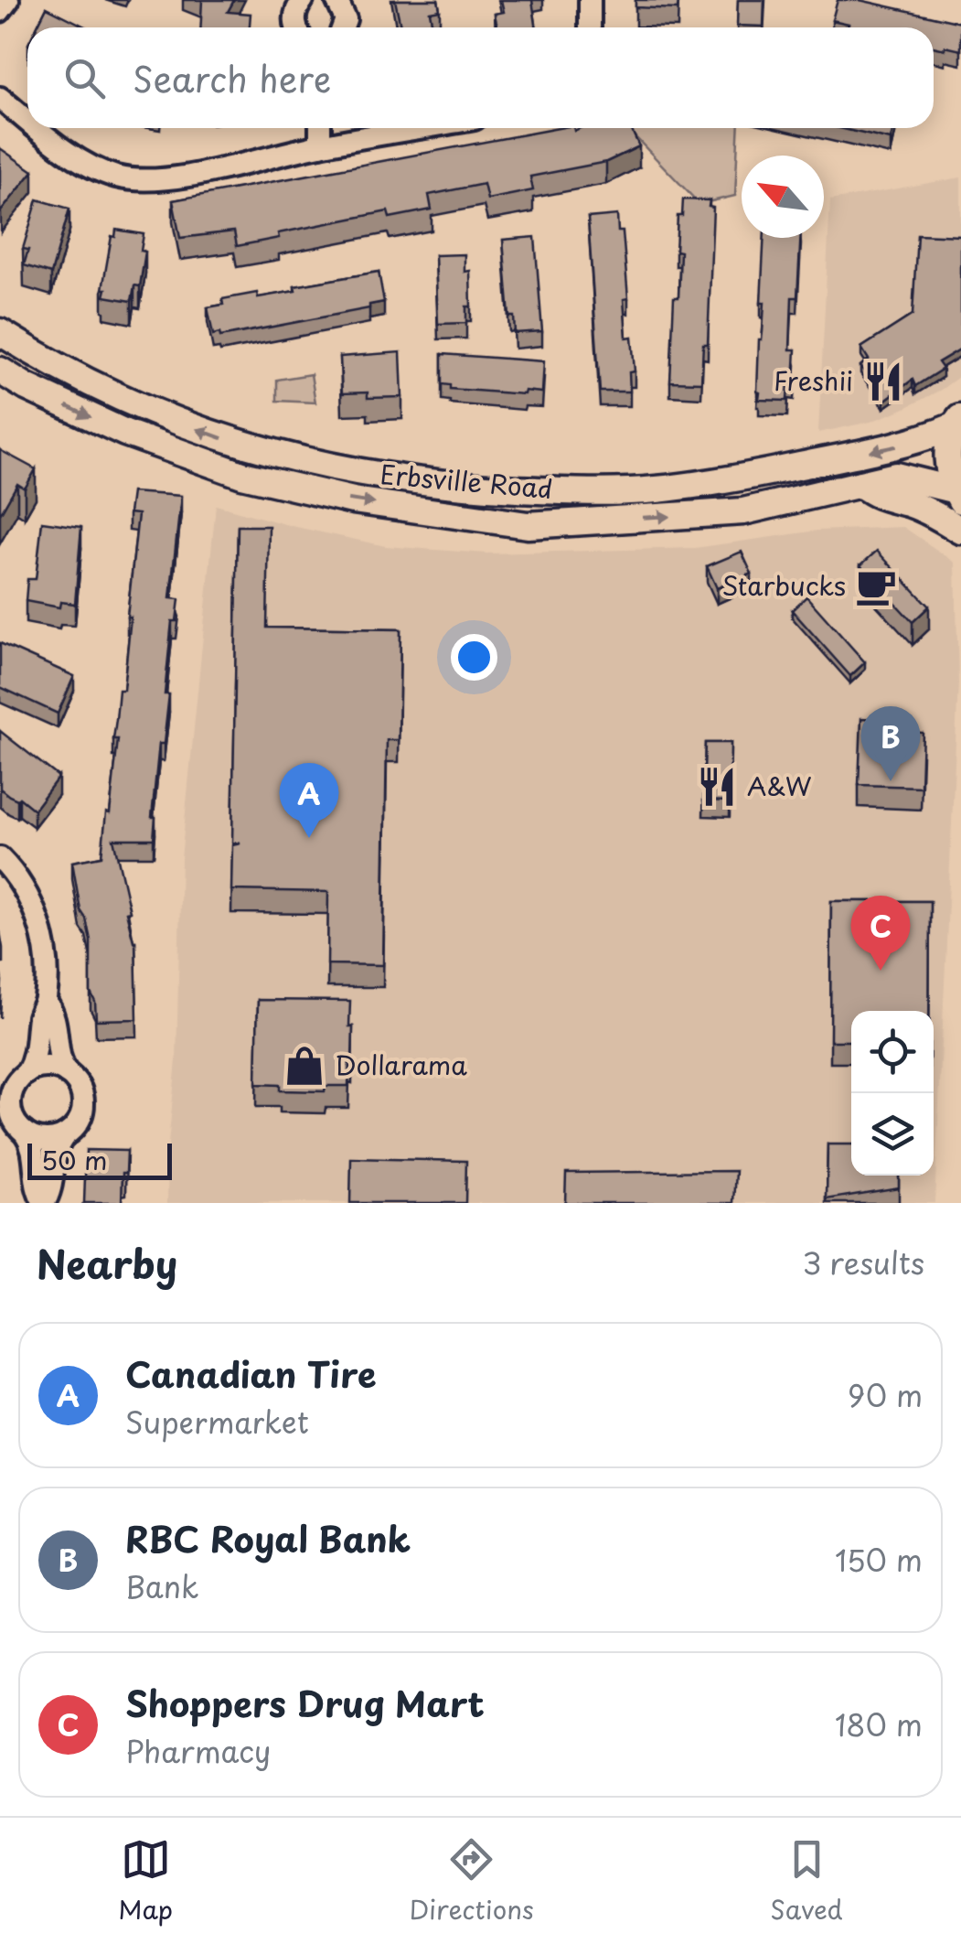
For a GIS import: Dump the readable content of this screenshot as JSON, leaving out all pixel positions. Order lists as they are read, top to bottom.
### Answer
{
  "streets": {
    "main road": ["Erbsville Road"]
  },
  "places": {
    "restaurant": ["Freshii", "A&W"],
    "cafe": ["Starbucks"],
    "shop": ["Dollarama"]
  },
  "scale_bar": "50 m",
  "north": "top left",
  "page": {
    "search": "Search here",
    "pins": ["B", "A", "C"],
    "scale": "50 m",
    "heading": ["Nearby", "3 results"],
    "list": [
      {
        "mark": "A",
        "name": "Canadian Tire",
        "note": "Supermarket",
        "value": "90 m"
      },
      {
        "mark": "B",
        "name": "RBC Royal Bank",
        "note": "Bank",
        "value": "150 m"
      },
      {
        "mark": "C",
        "name": "Shoppers Drug Mart",
        "note": "Pharmacy",
        "value": "180 m"
      }
    ],
    "nav": ["Map", "Directions", "Saved"]
  }
}
